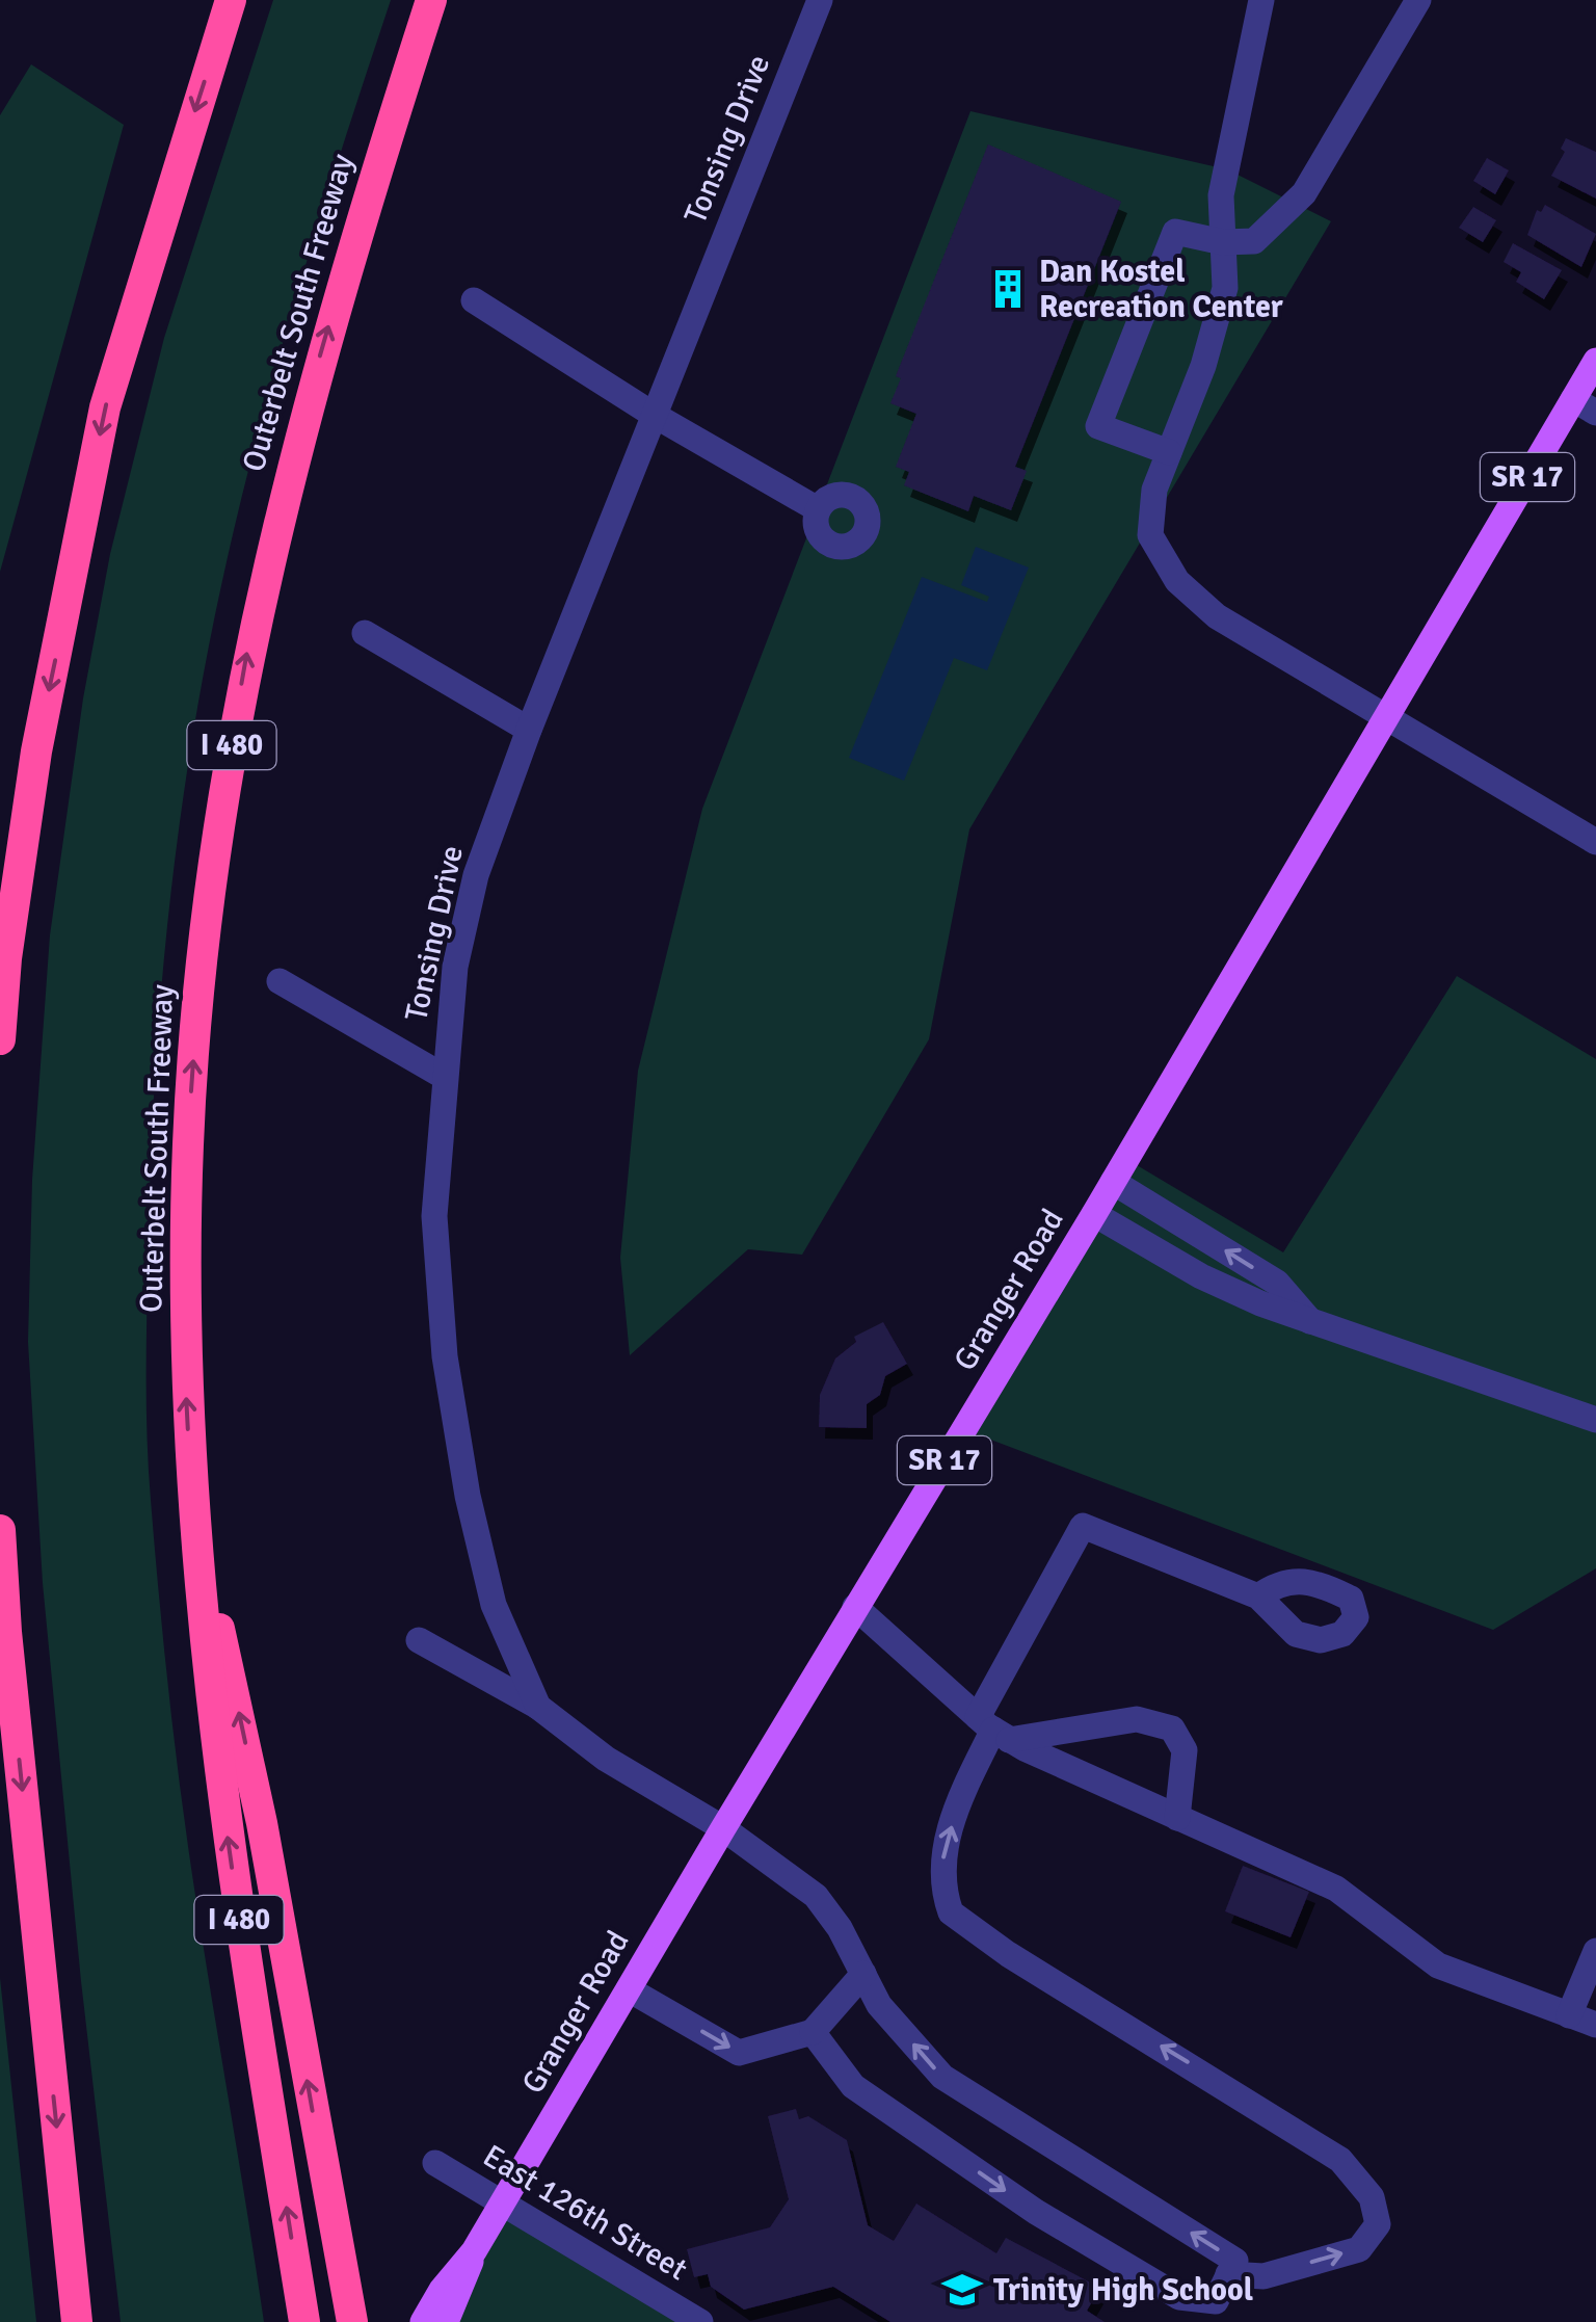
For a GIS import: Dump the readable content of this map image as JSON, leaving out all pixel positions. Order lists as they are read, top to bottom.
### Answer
{
  "streets": {
    "highway": ["Outerbelt South Freeway", "I 480"],
    "main road": ["SR 17", "Granger Road"],
    "street": ["Tonsing Drive", "East 126th Street"]
  },
  "crossings": [
    ["Tonsing Drive", "Granger Road"],
    ["Granger Road", "East 126th Street"]
  ],
  "places": {
    "building": ["Dan Kostel Recreation Center"],
    "school or university": ["Trinity High School"]
  }
}
